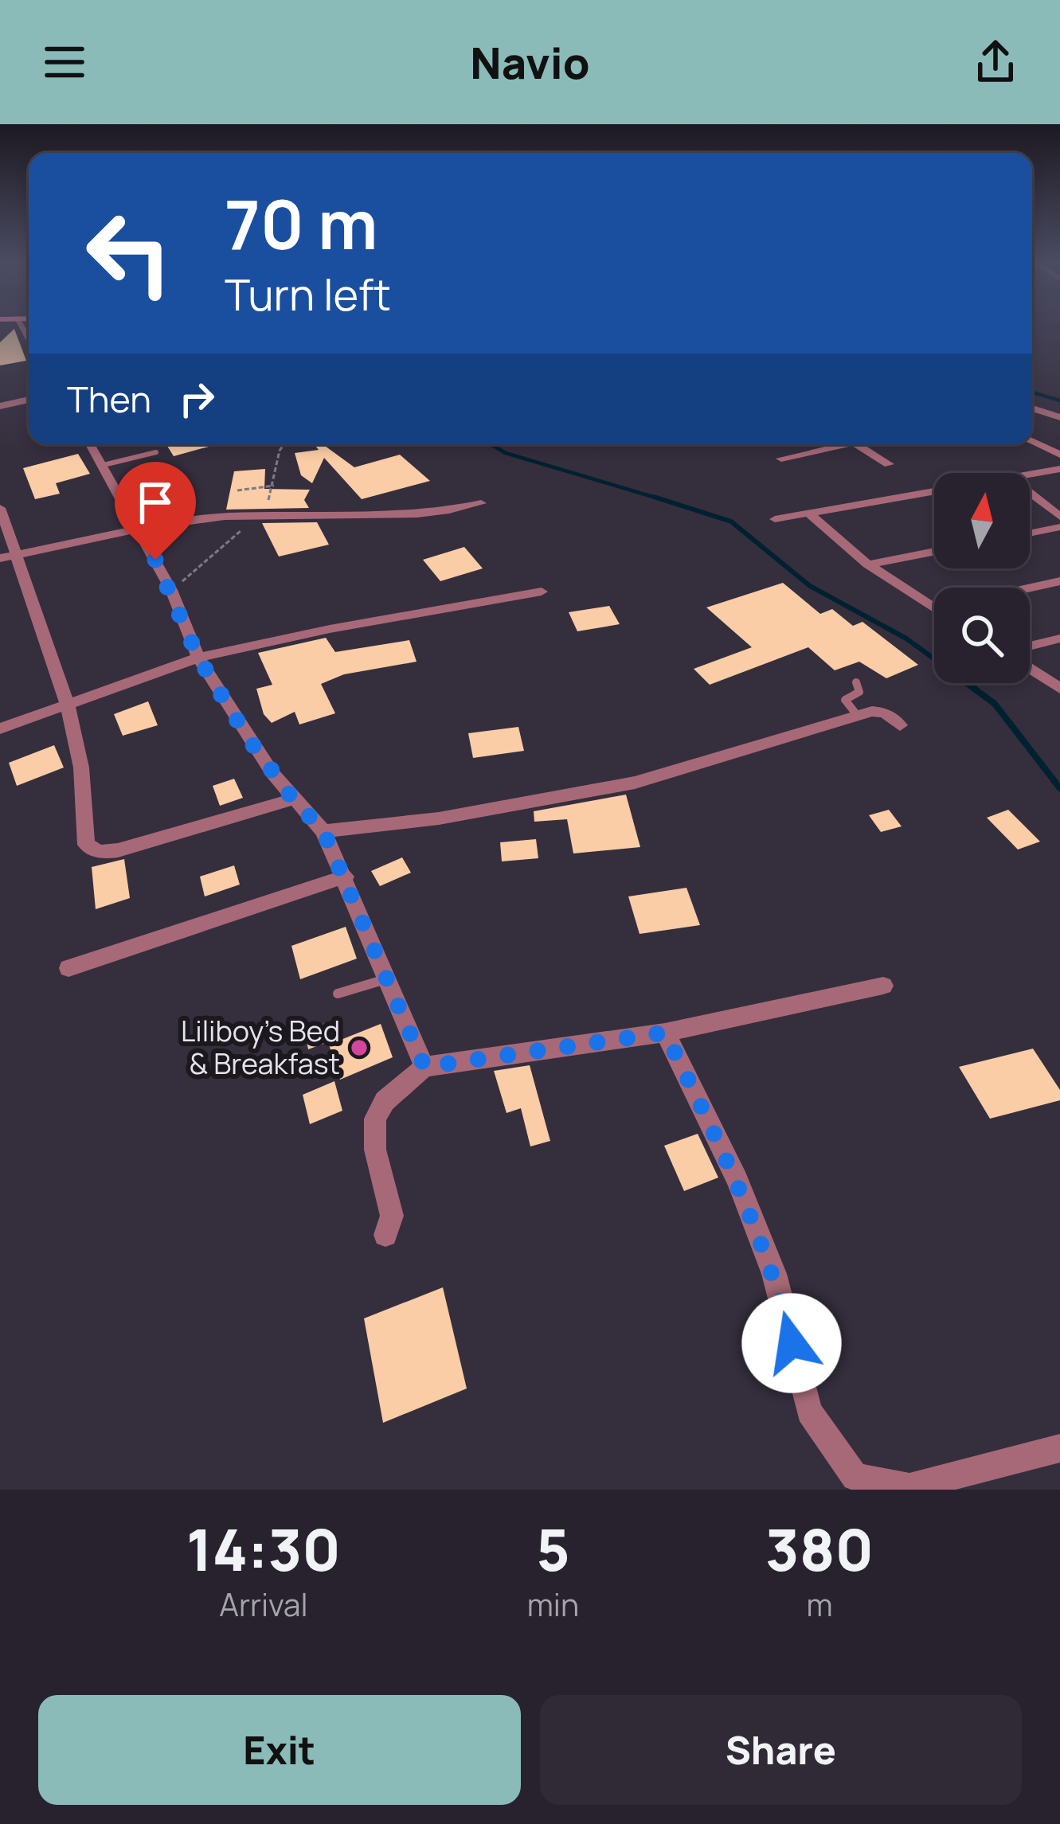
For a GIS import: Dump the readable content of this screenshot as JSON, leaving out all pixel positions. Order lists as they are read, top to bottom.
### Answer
{
  "places": ["Liliboy’s Bed & Breakfast"],
  "north": "top",
  "page": {
    "header": "Navio",
    "turn": ["70 m", "Turn left"],
    "then": "Then",
    "eta": [
      "14:30",
      "Arrival",
      "5",
      "min",
      "380",
      "m"
    ],
    "buttons": ["Exit", "Share"]
  }
}
